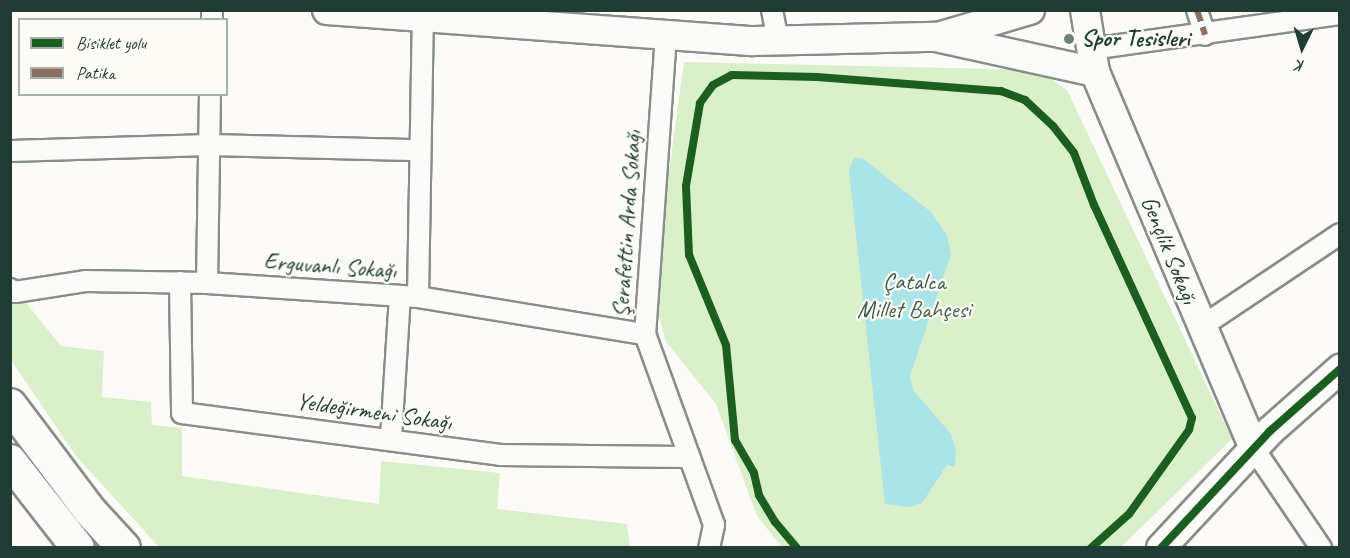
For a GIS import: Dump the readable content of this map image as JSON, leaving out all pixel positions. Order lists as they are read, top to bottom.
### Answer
{
  "streets": {
    "street": [
      "Şerafettin Arda Sokağı",
      "Gençlik Sokağı",
      "Erguvanlı Sokağı",
      "Yeldeğirmeni Sokağı"
    ]
  },
  "crossings": [
    ["Şerafettin Arda Sokağı", "Erguvanlı Sokağı"],
    ["Şerafettin Arda Sokağı", "Yeldeğirmeni Sokağı"],
    ["Erguvanlı Sokağı", "Yeldeğirmeni Sokağı"]
  ],
  "parks": ["Çatalca Millet Bahçesi"],
  "places": ["Spor Tesisleri"],
  "legend": ["Bisiklet yolu", "Patika"],
  "north": "bottom"
}
